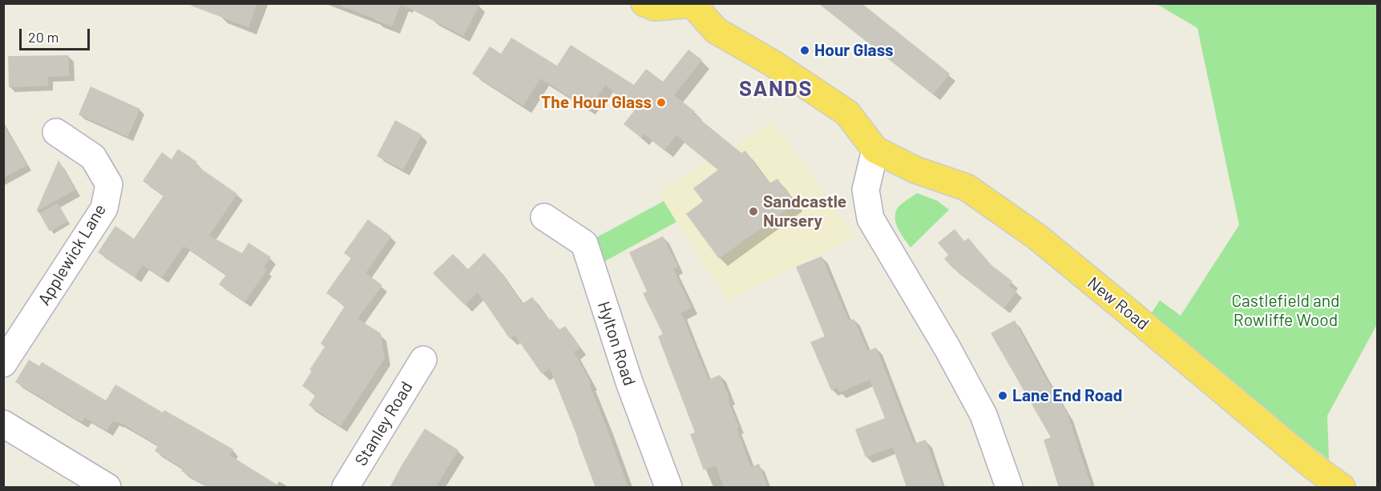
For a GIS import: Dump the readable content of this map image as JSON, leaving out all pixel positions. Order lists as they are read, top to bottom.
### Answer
{
  "streets": {
    "highway": ["New Road"],
    "street": ["Applewick Lane", "Hylton Road", "Stanley Road"]
  },
  "districts": ["SANDS"],
  "parks": ["Castlefield and Rowliffe Wood"],
  "places": [
    "Hour Glass",
    "The Hour Glass",
    "Sandcastle Nursery",
    "Lane End Road"
  ],
  "scale_bar": "20 m"
}
